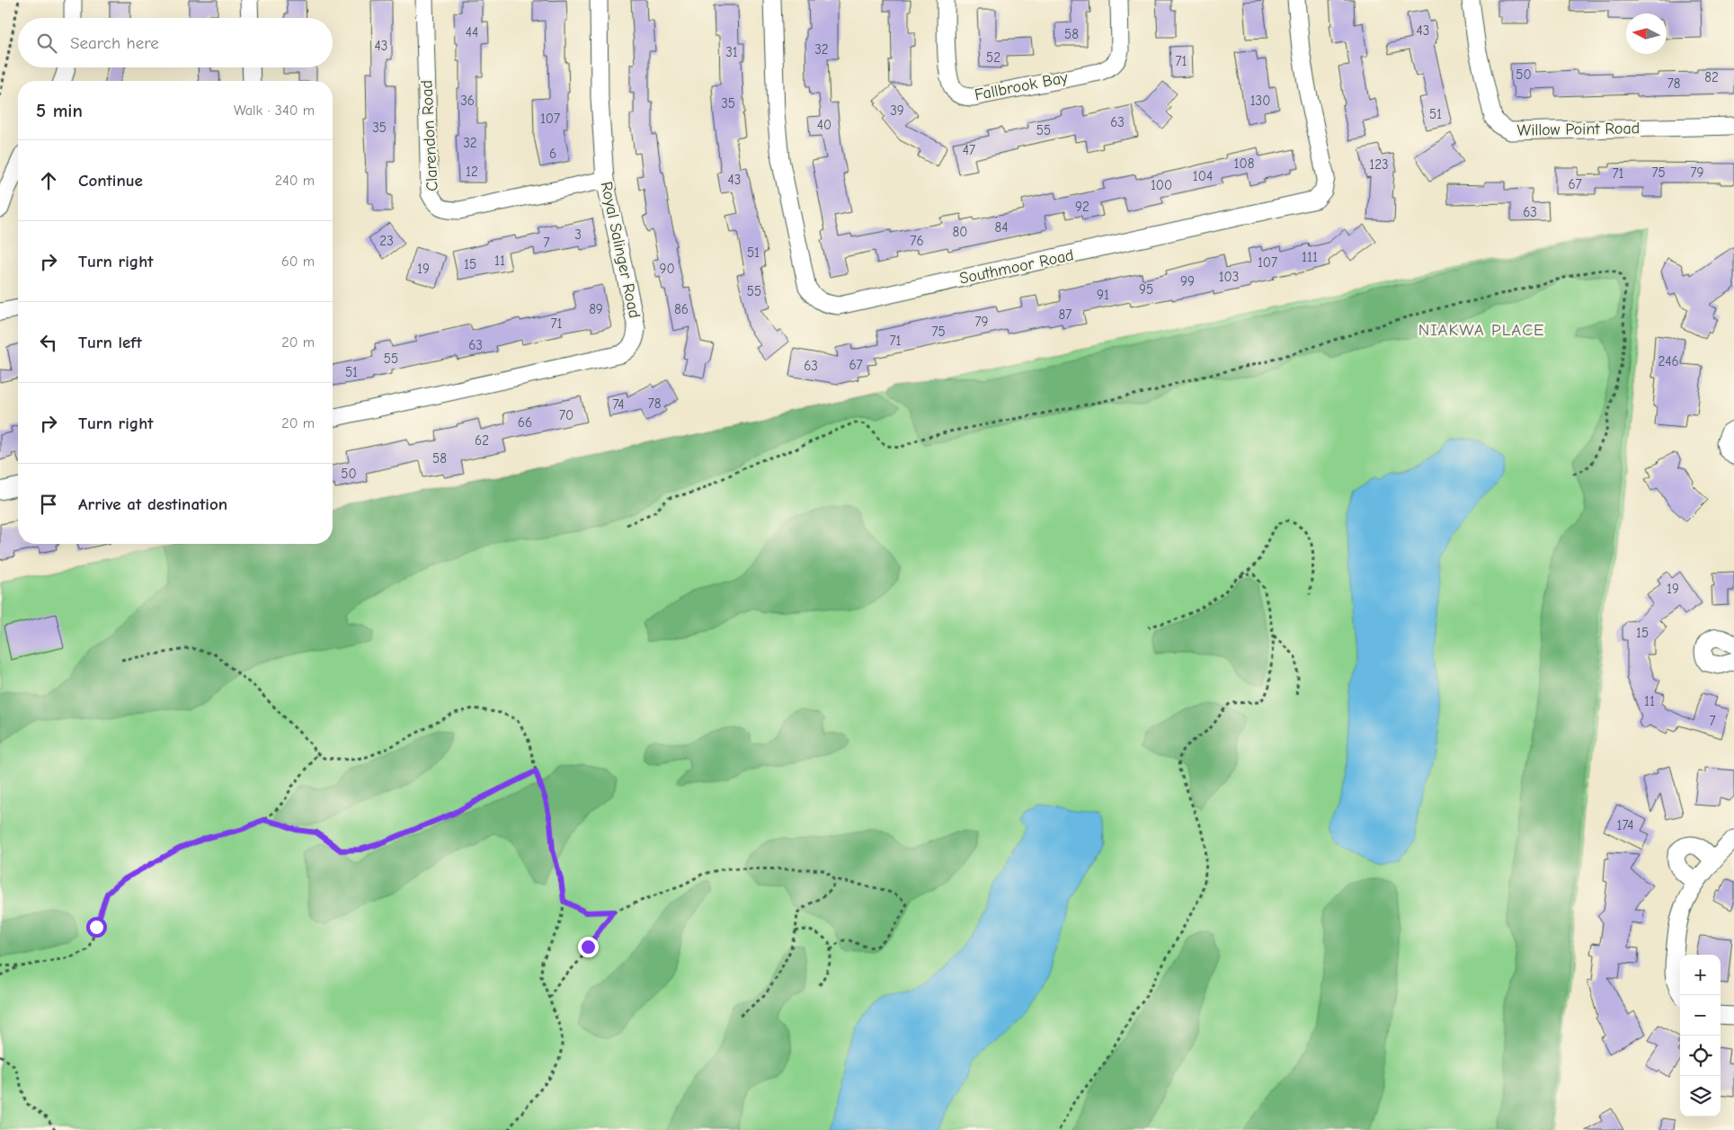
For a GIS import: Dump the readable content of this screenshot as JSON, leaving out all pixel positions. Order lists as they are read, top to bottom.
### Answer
{
  "streets": {
    "street": [
      "Fallbrook Bay",
      "Willow Point Road",
      "Clarendon Road",
      "Royal Salinger Road",
      "Southmoor Road"
    ]
  },
  "crossings": [
    ["Clarendon Road", "Royal Salinger Road"]
  ],
  "districts": ["NIAKWA PLACE"],
  "house_numbers": [
    "43",
    "44",
    "58",
    "43",
    "32",
    "31",
    "52",
    "71",
    "50",
    "82",
    "78",
    "36",
    "130",
    "35",
    "39",
    "51",
    "107",
    "63",
    "40",
    "35",
    "55",
    "32",
    "47",
    "6",
    "108",
    "123",
    "12",
    "75",
    "79",
    "71",
    "104",
    "43",
    "67",
    "100",
    "92",
    "63",
    "84",
    "80",
    "3",
    "23",
    "76",
    "7",
    "51",
    "111",
    "11",
    "107",
    "15",
    "19",
    "90",
    "103",
    "99",
    "95",
    "55",
    "91",
    "89",
    "86",
    "87",
    "79",
    "71",
    "75",
    "71",
    "63",
    "55",
    "246",
    "67",
    "63",
    "51",
    "78",
    "74",
    "70",
    "66",
    "62",
    "58",
    "50",
    "19",
    "15",
    "11",
    "7",
    "174"
  ],
  "north": "left",
  "page": {
    "search": "Search here",
    "heading": ["5 min", "Walk · 340 m"],
    "list": [
      ["Continue", "240 m"],
      ["Turn right", "60 m"],
      ["Turn left", "20 m"],
      ["Turn right", "20 m"],
      "Arrive at destination"
    ],
    "map_buttons": ["+", "−"]
  }
}
